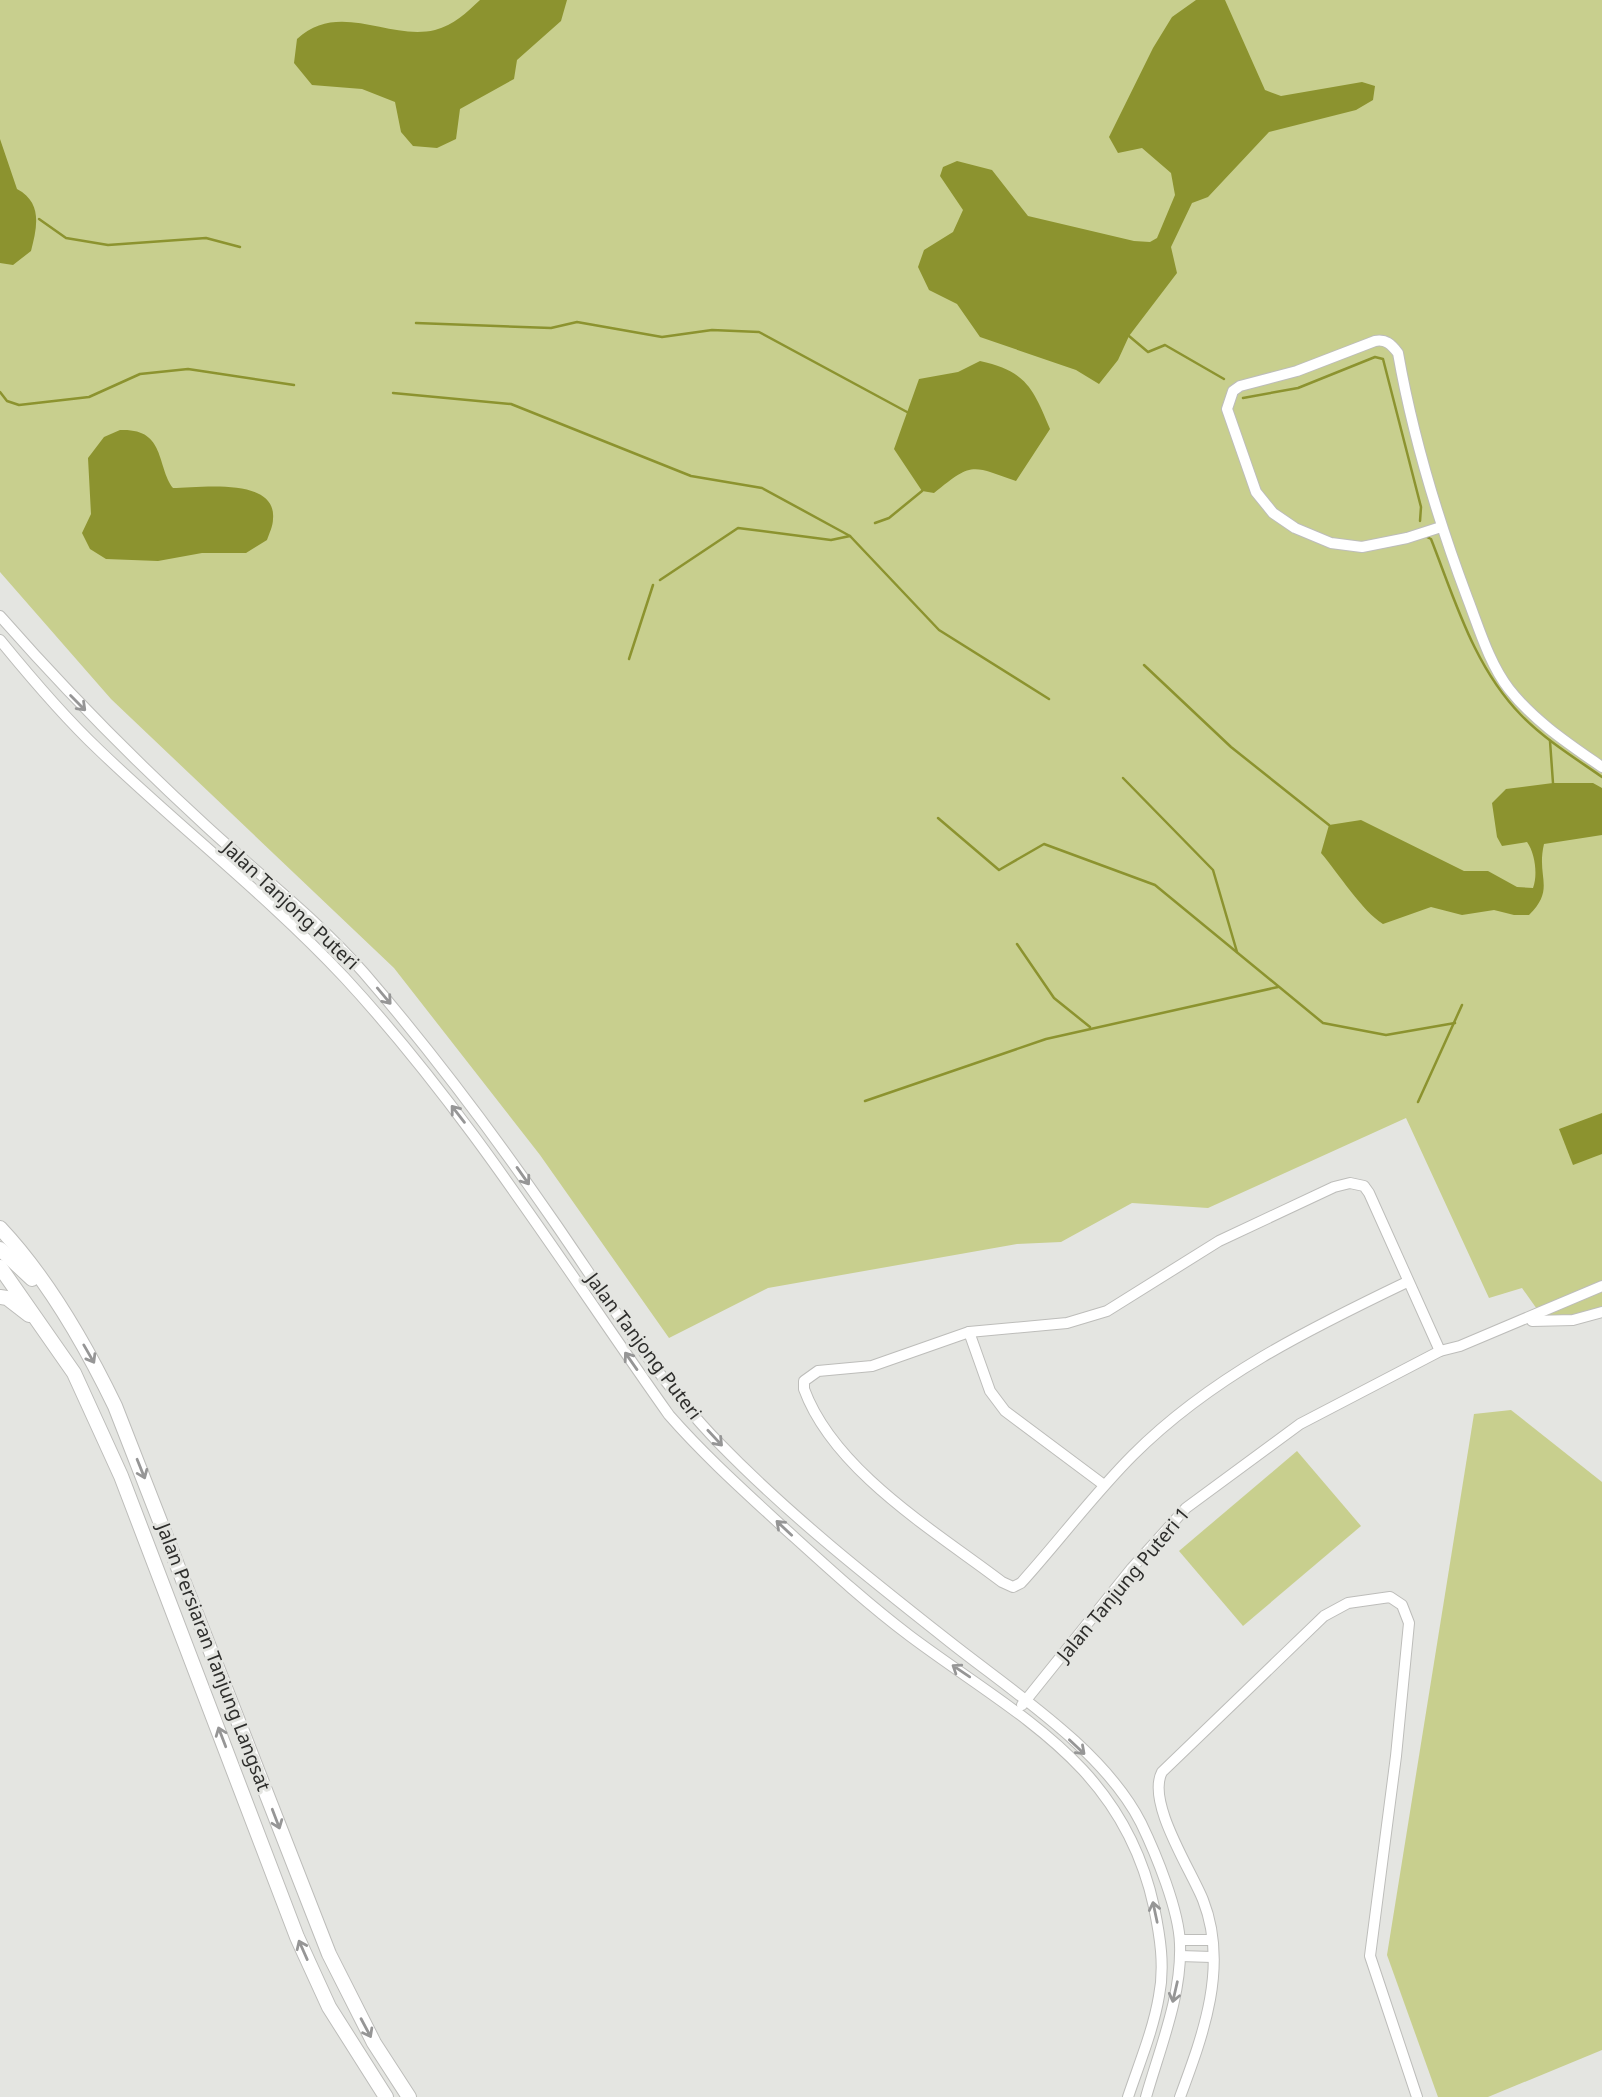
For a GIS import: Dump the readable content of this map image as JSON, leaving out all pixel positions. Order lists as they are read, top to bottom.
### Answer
{
  "streets": {
    "main road": ["Jalan Persiaran Tanjung Langsat"],
    "street": ["Jalan Tanjong Puteri", "Jalan Tanjung Puteri 1"]
  },
  "crossings": [
    ["Jalan Tanjong Puteri", "Jalan Tanjung Puteri 1"]
  ]
}
